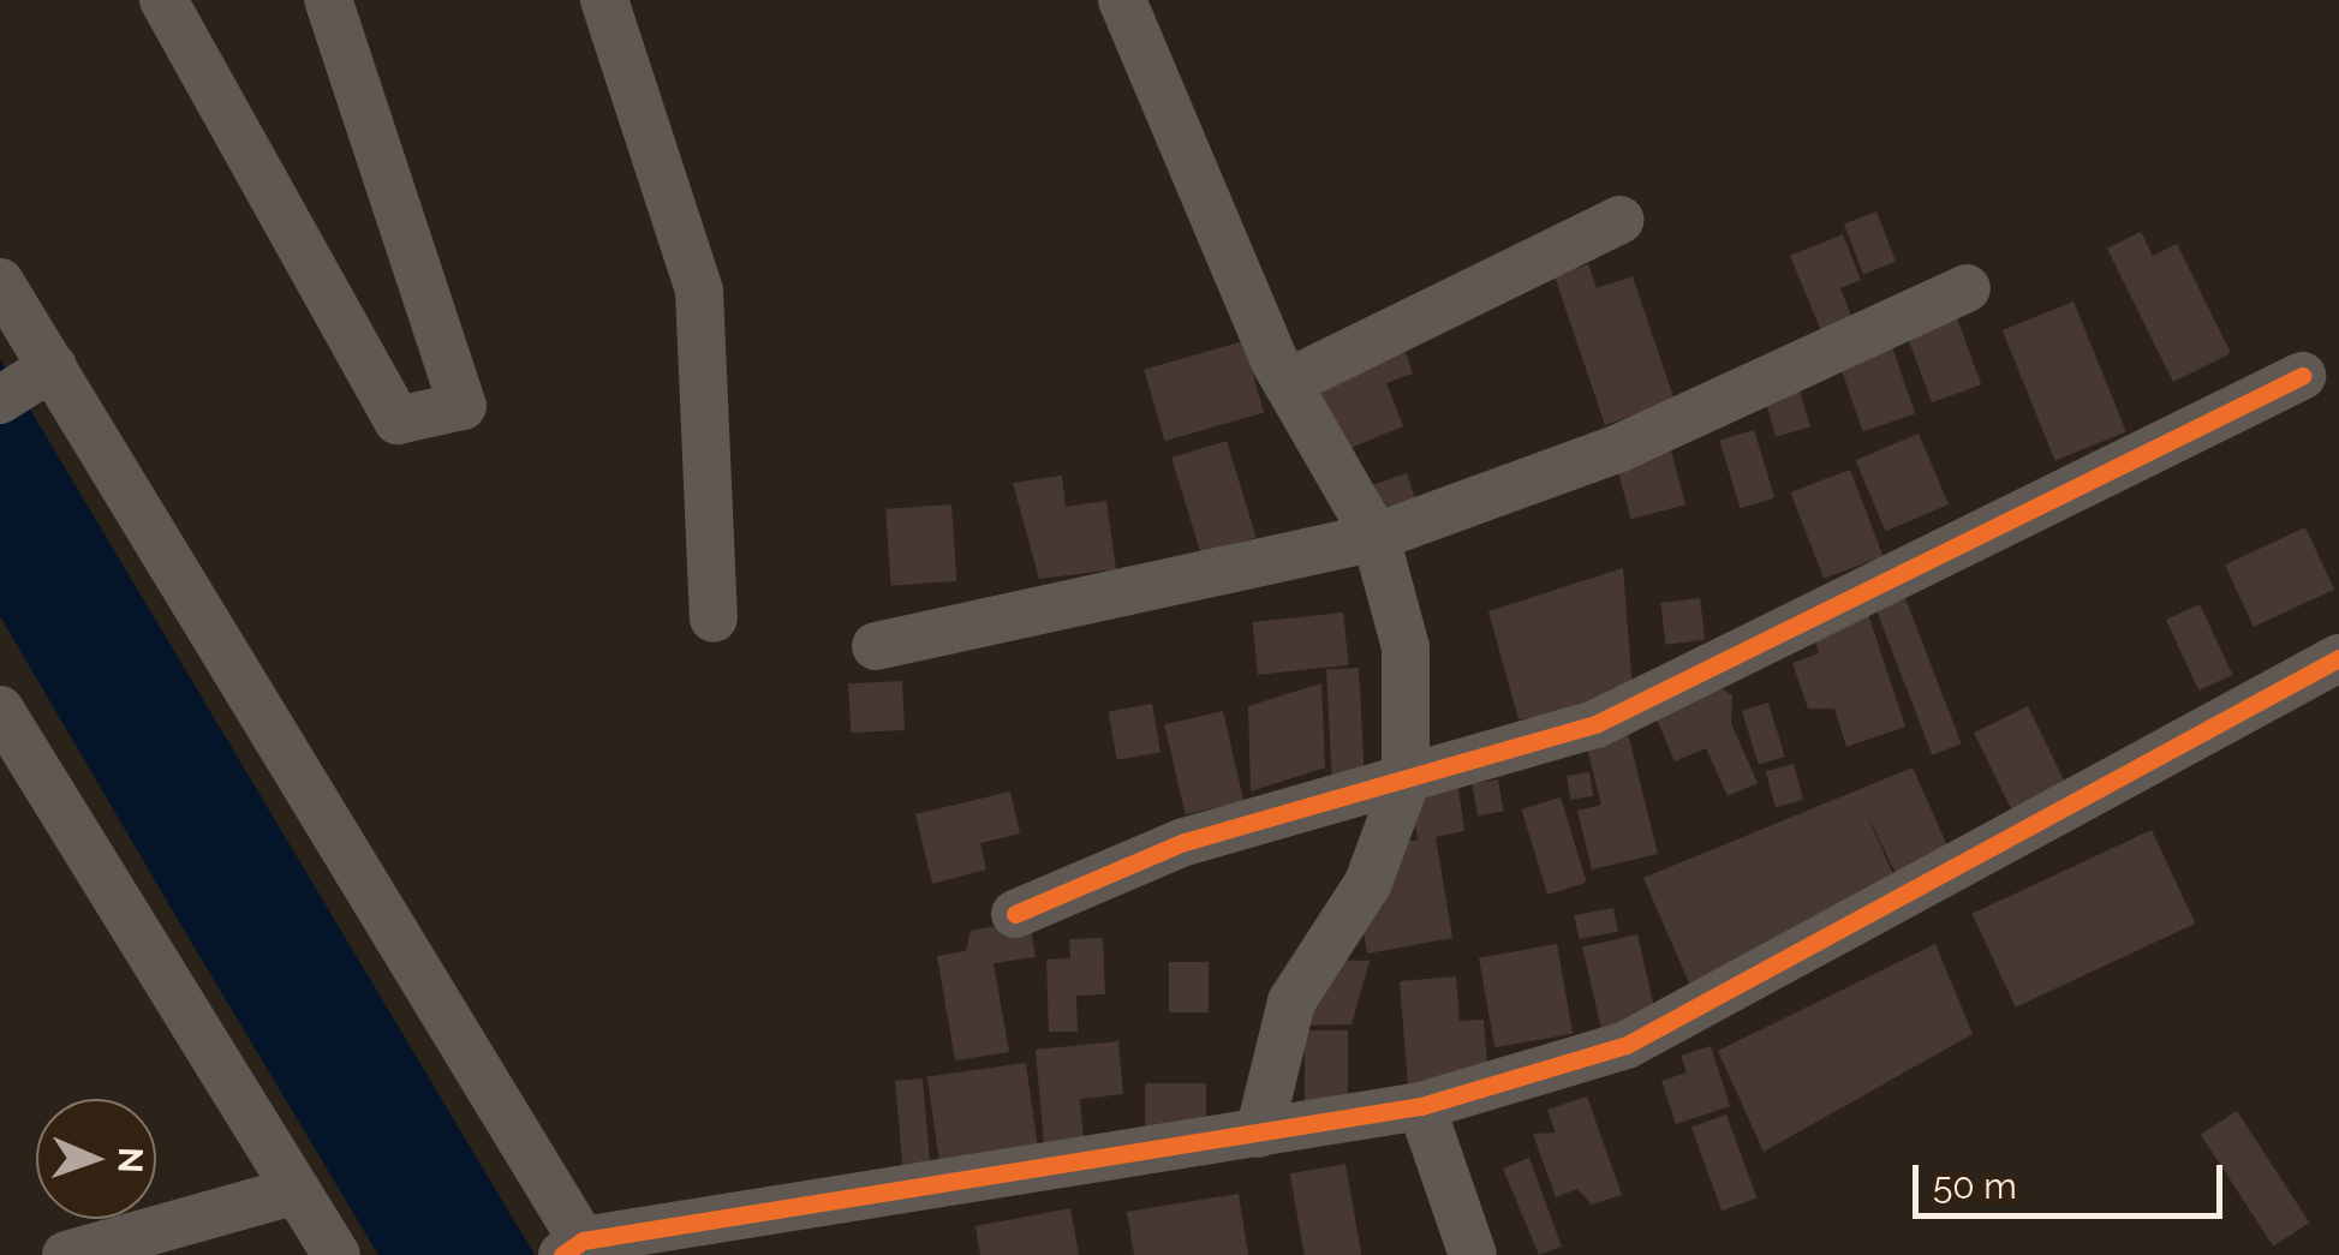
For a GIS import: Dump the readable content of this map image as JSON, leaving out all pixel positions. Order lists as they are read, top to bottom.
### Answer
{
  "scale_bar": "50 m",
  "north": "right"
}
